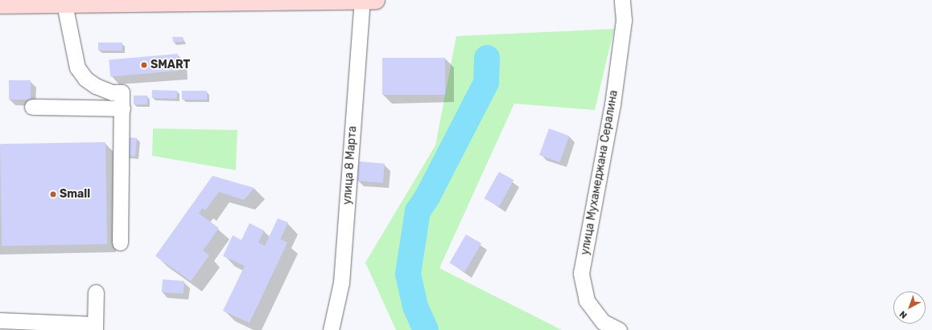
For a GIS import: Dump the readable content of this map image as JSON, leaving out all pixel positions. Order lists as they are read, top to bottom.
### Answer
{
  "streets": {
    "street": ["улица 8 Марта", "улица Мухамеджана Сералина"]
  },
  "places": ["SMART", "Small"],
  "north": "bottom left"
}
